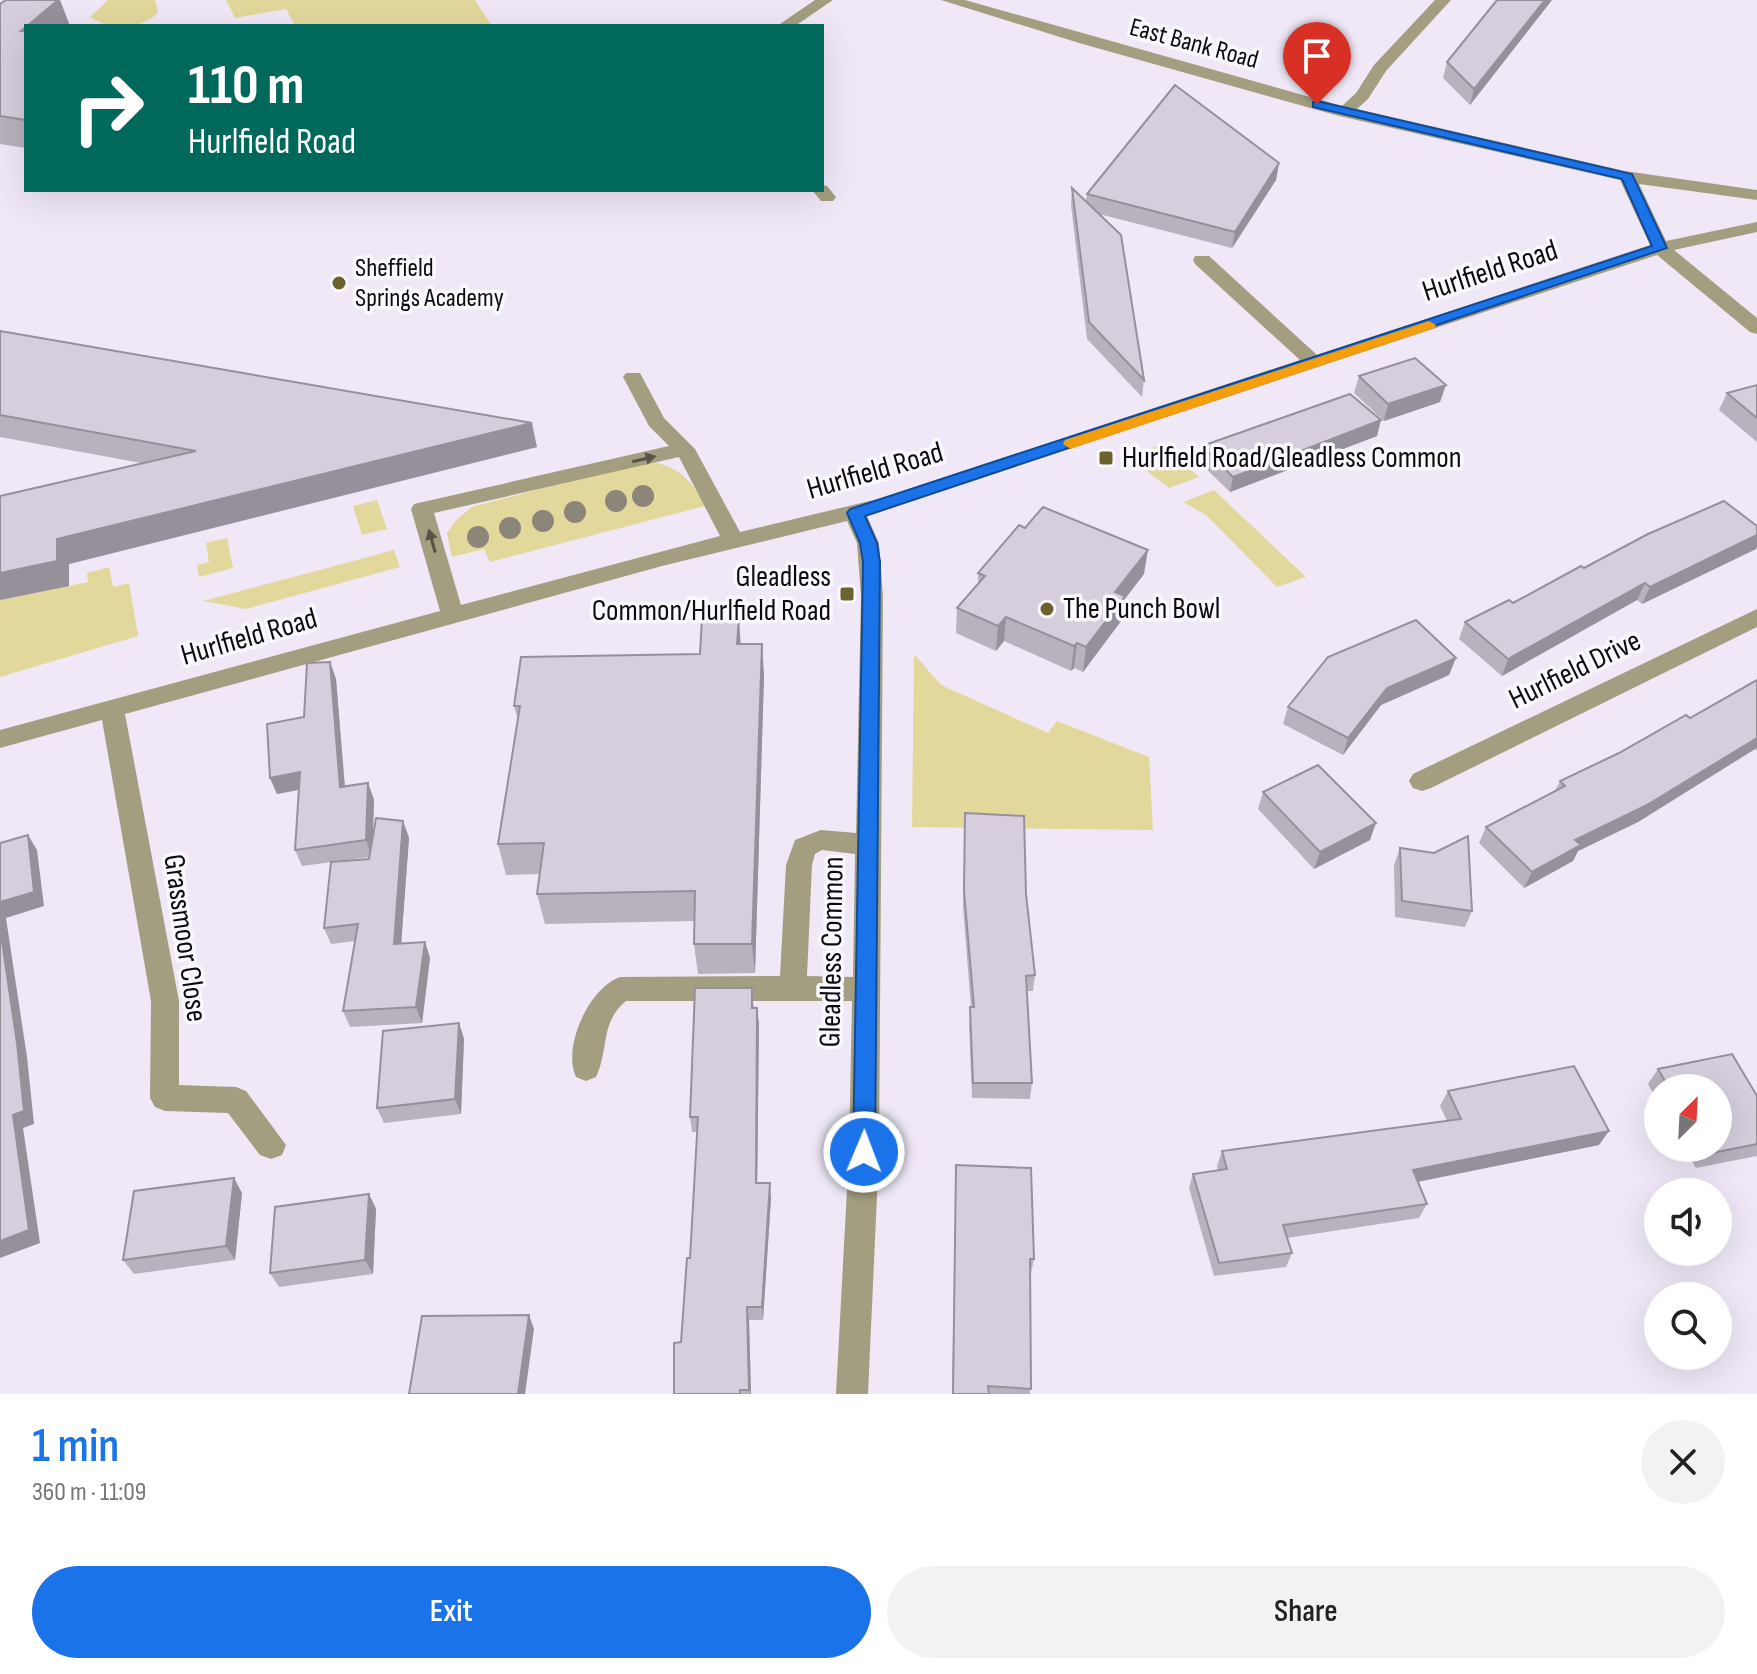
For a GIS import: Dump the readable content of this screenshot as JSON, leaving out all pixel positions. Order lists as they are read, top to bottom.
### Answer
{
  "streets": {
    "street": [
      "East Bank Road",
      "Hurlfield Road",
      "Hurlfield Drive",
      "Grassmoor Close",
      "Gleadless Common"
    ]
  },
  "crossings": [
    ["Hurlfield Road", "Grassmoor Close"],
    ["Hurlfield Road", "Gleadless Common"]
  ],
  "places": {
    "other": ["Sheffield Springs Academy", "The Punch Bowl"],
    "transit": ["Hurlfield Road/Gleadless Common", "Gleadless Common/Hurlfield Road"]
  },
  "north": "top right",
  "page": {
    "turn": ["110 m", "Hurlfield Road"],
    "heading": ["1 min", "360 m · 11:09"],
    "buttons": ["Exit", "Share"]
  }
}
